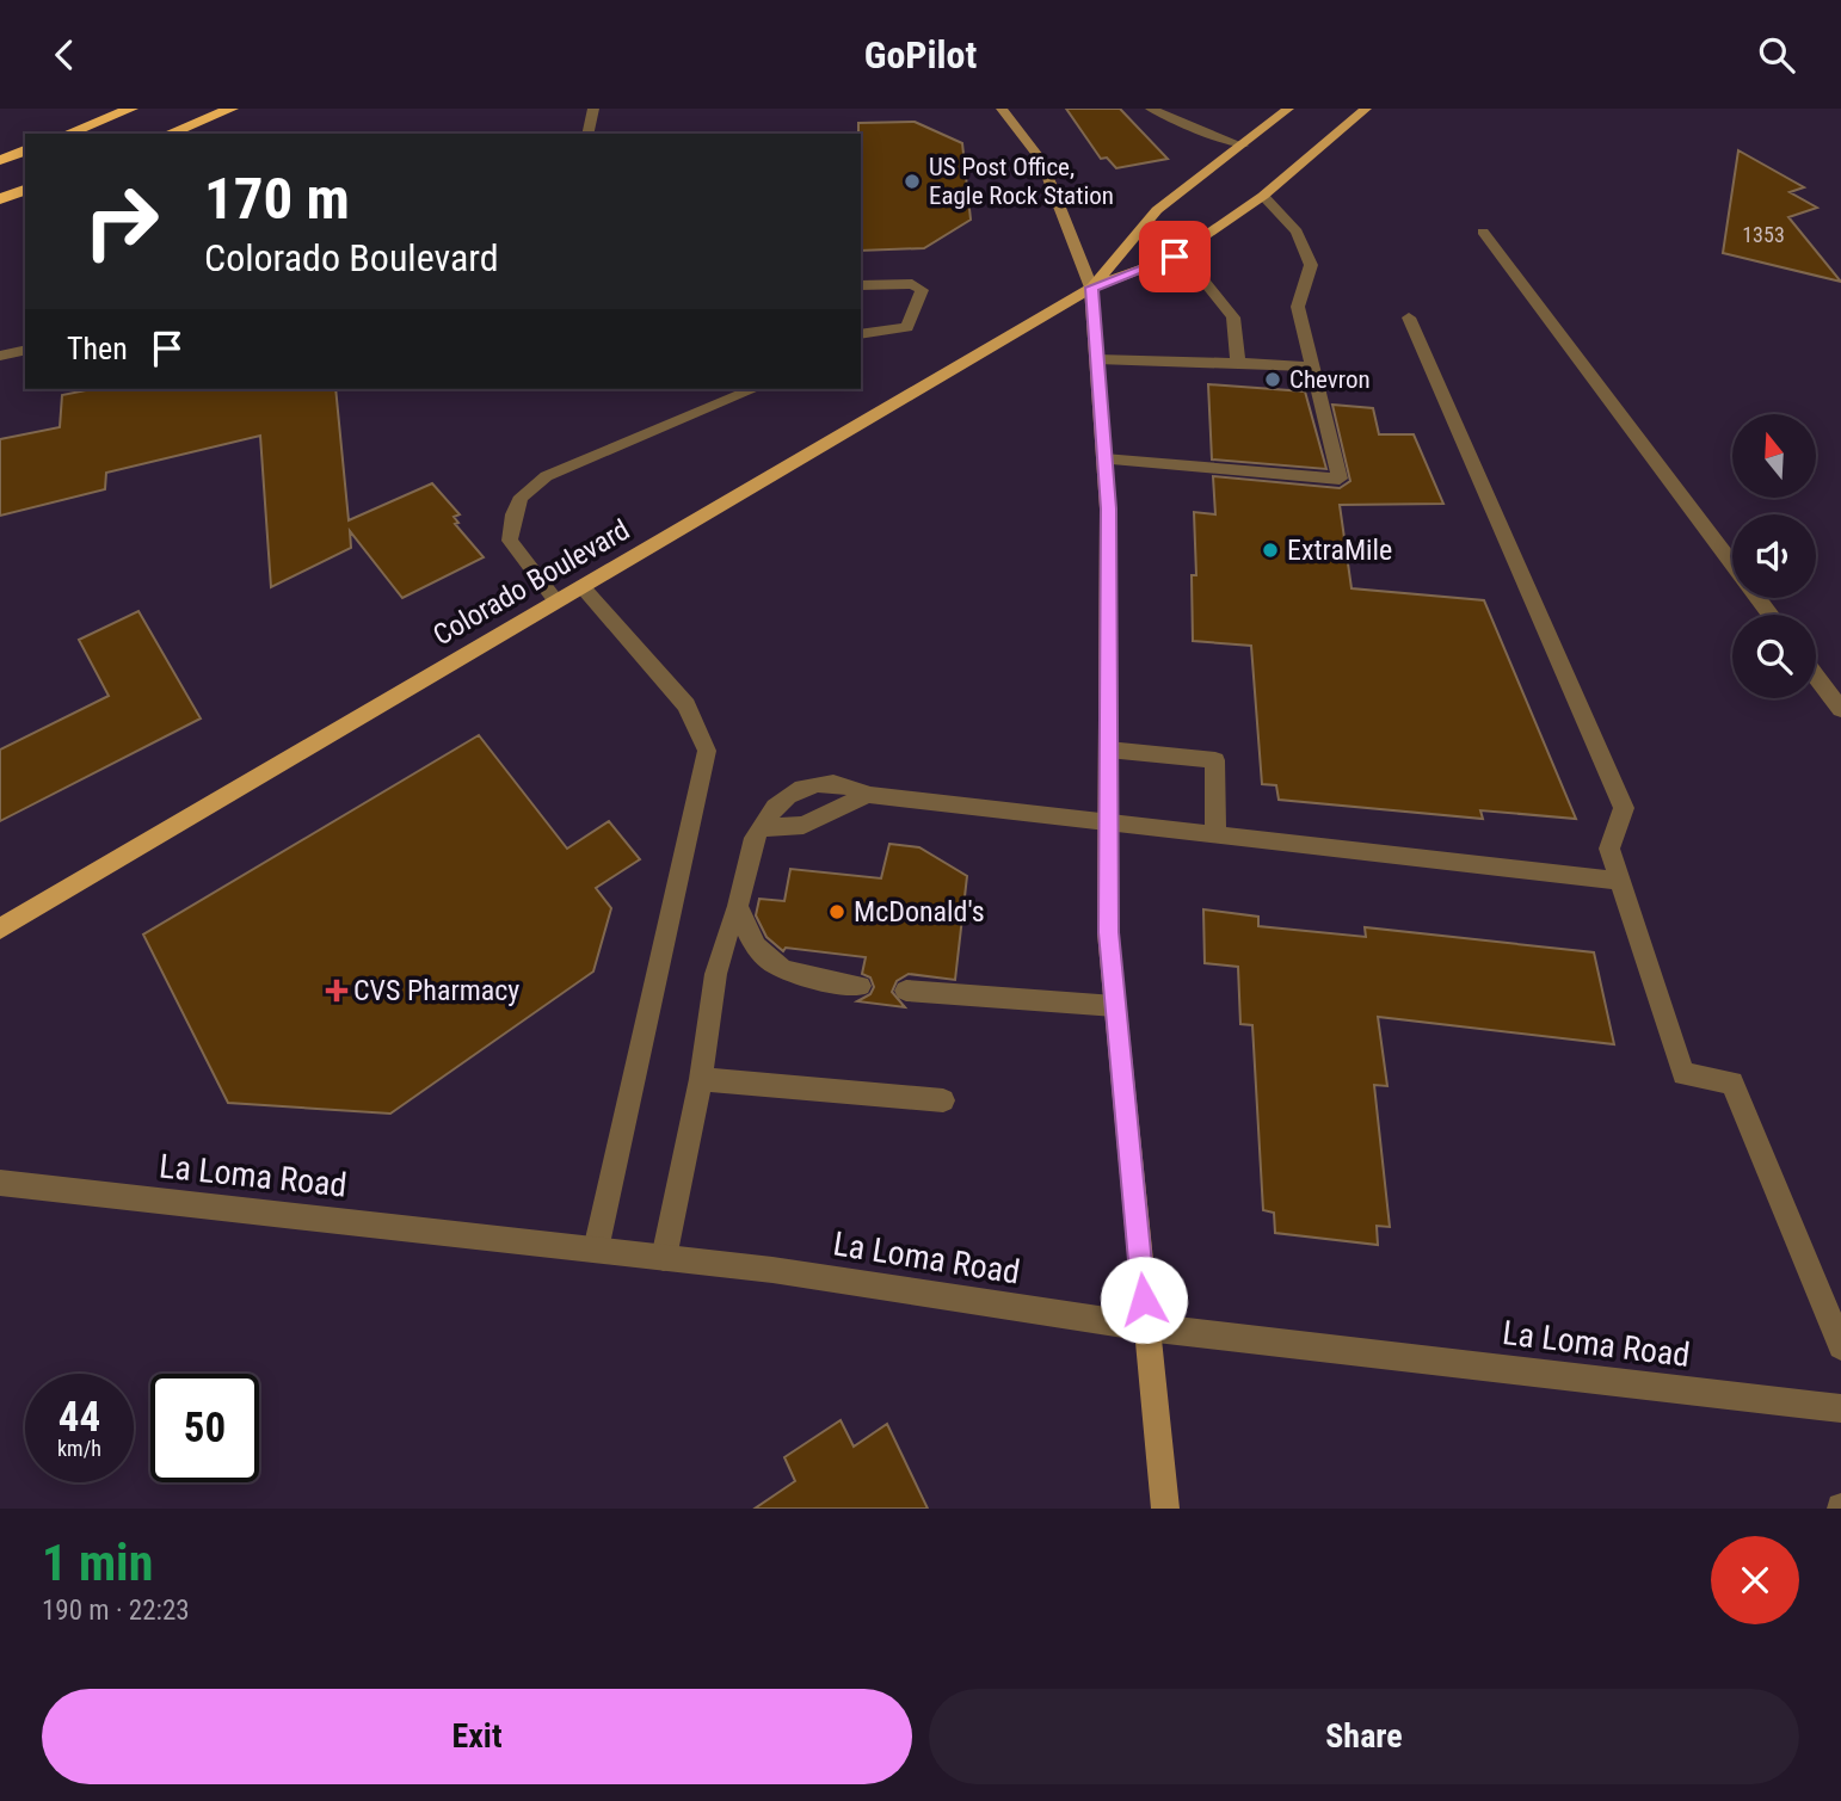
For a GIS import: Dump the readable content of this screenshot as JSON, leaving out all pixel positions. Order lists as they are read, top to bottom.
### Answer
{
  "streets": {
    "main road": ["Colorado Boulevard"],
    "street": ["La Loma Road"]
  },
  "places": {
    "other": [
      "US Post Office, Eagle Rock Station",
      "Chevron",
      "ExtraMile",
      "McDonald's"
    ],
    "health": ["CVS Pharmacy"]
  },
  "house_numbers": ["1353"],
  "north": "top",
  "page": {
    "header": "GoPilot",
    "turn": ["170 m", "Colorado Boulevard"],
    "then": "Then",
    "speed": "44 km/h",
    "limit": "50",
    "heading": ["1 min", "190 m · 22:23"],
    "buttons": ["Exit", "Share"]
  }
}
